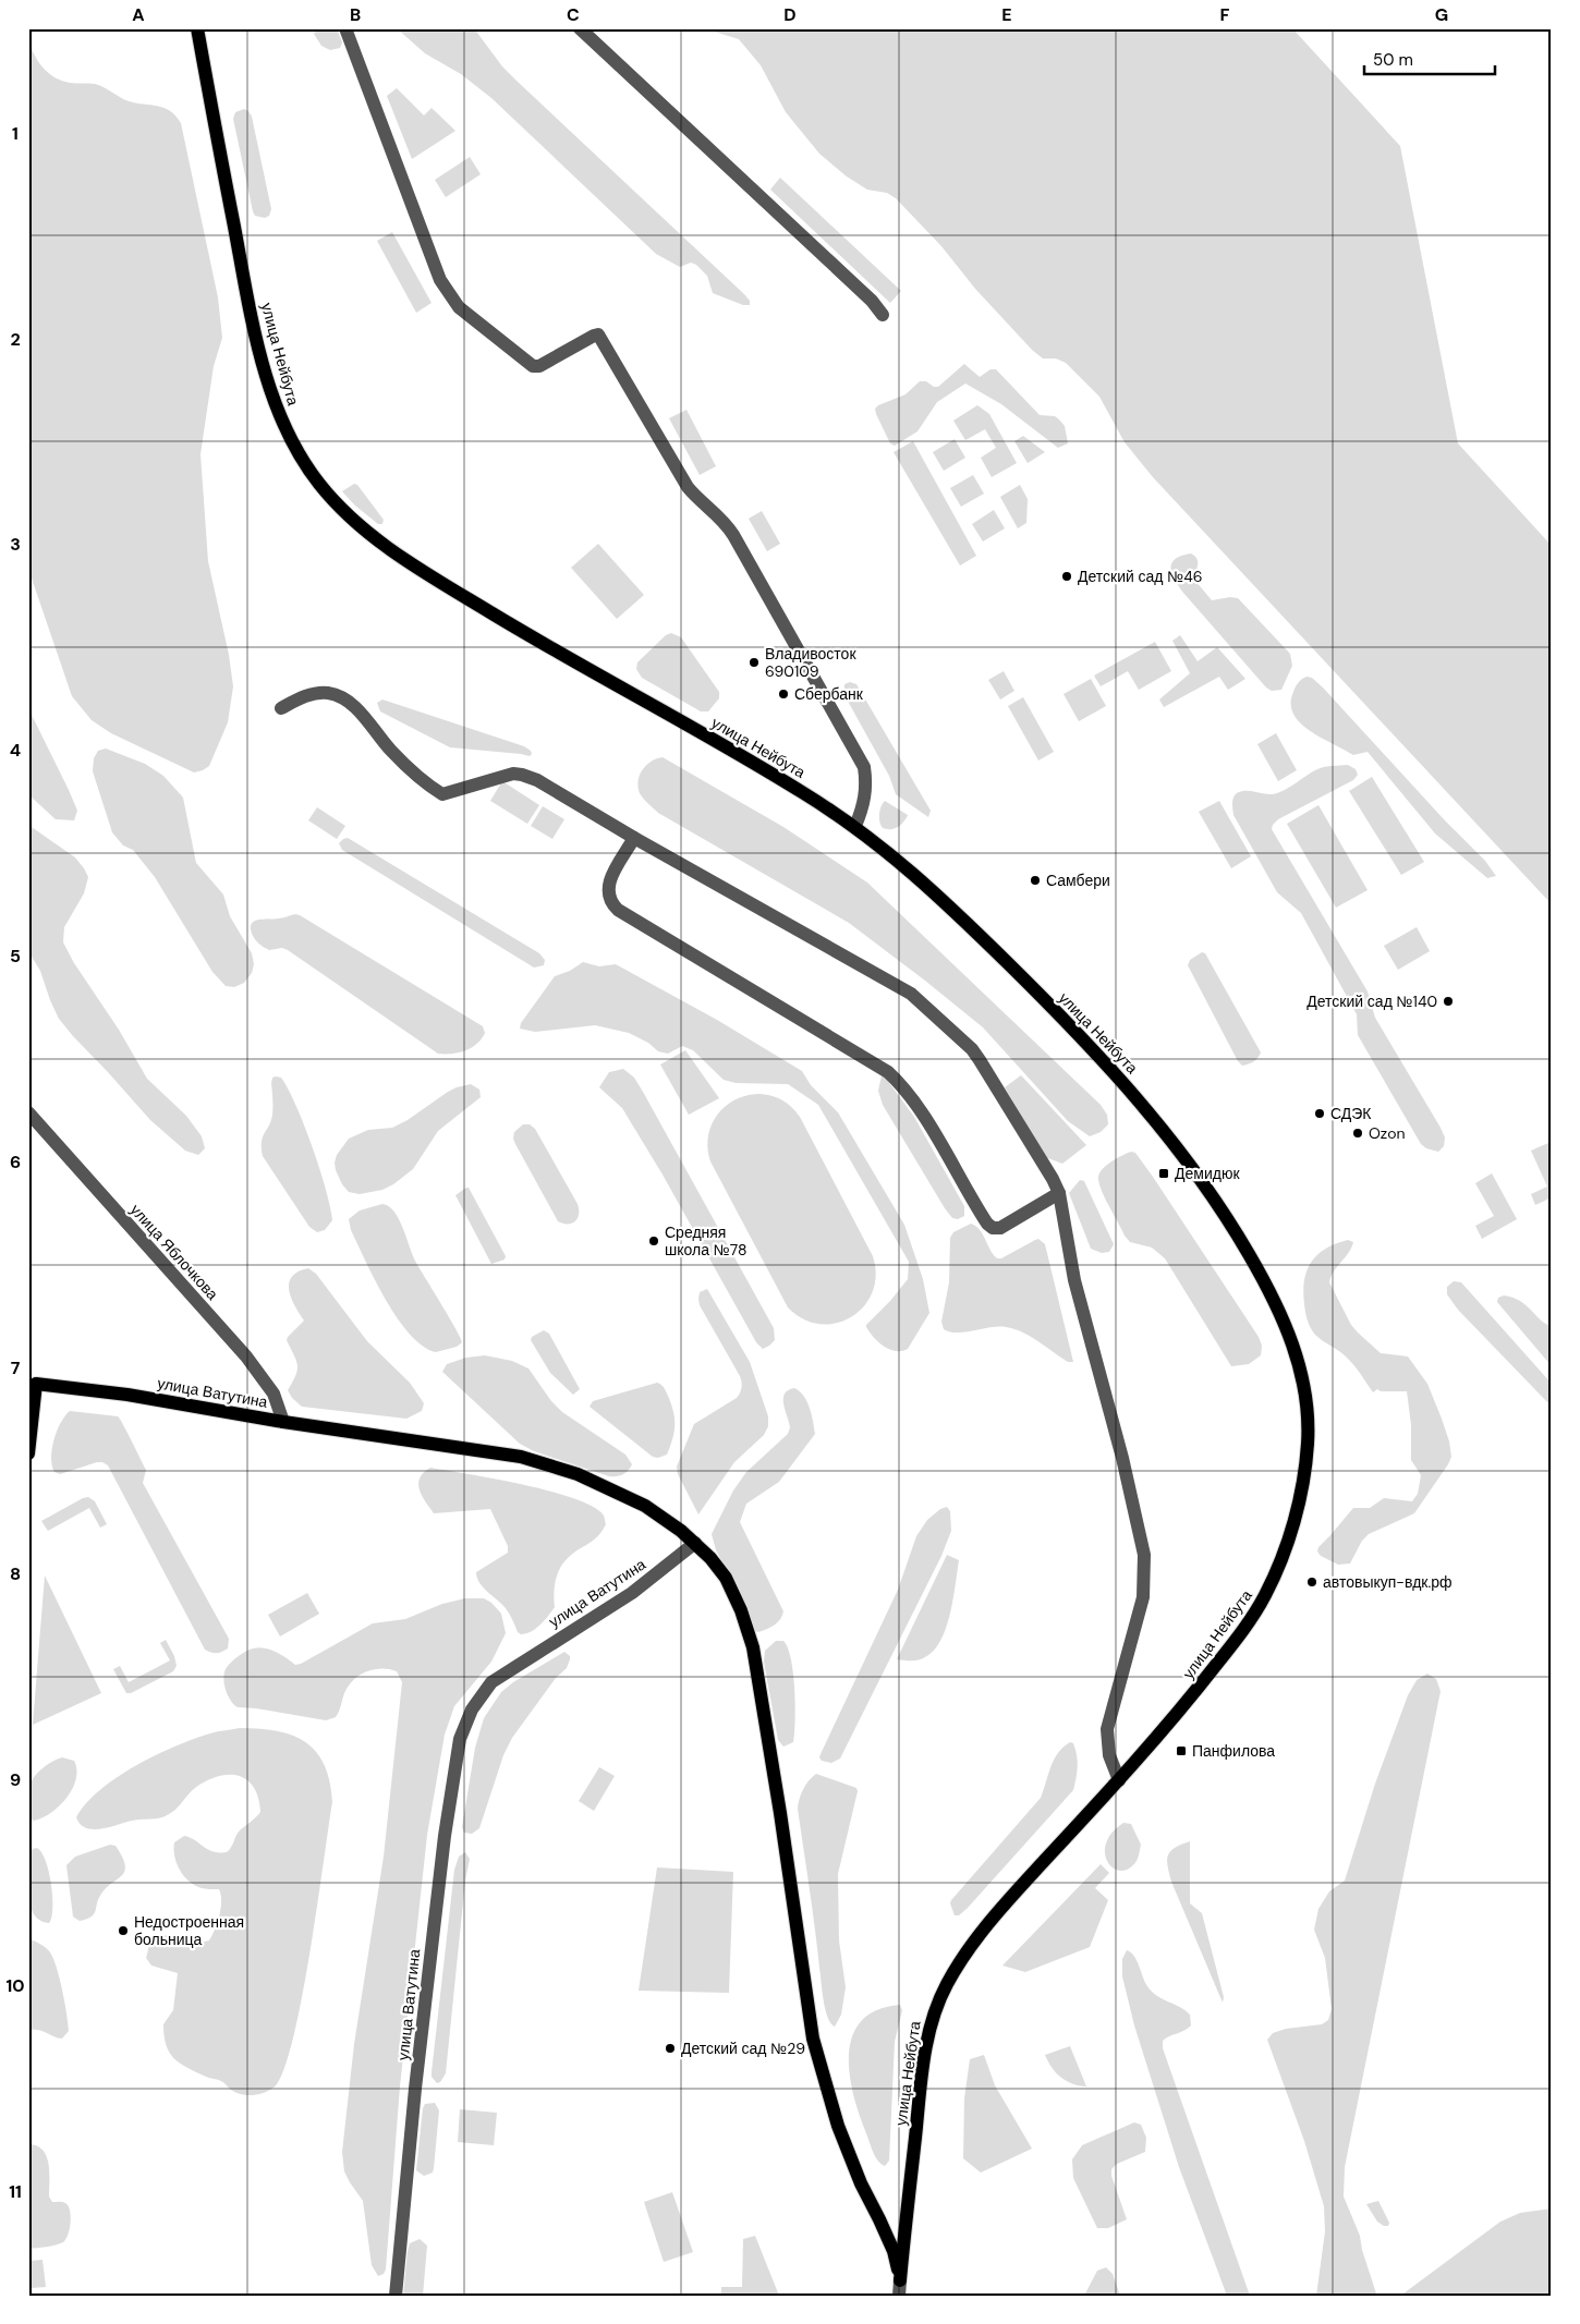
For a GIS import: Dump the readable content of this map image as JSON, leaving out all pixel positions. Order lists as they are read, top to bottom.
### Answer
{
  "streets": {
    "main road": ["улица Нейбута", "улица Ватутина"],
    "street": ["улица Яблочкова"]
  },
  "crossings": [
    ["улица Нейбута", "улица Ватутина"],
    ["улица Яблочкова", "улица Ватутина"]
  ],
  "places": {
    "other": [
      "Детский сад №46",
      "Владивосток 690109",
      "Сбербанк",
      "Самбери",
      "Детский сад №140",
      "СДЭК",
      "Ozon",
      "Средняя школа №78",
      "автовыкуп-вдк.рф",
      "Недостроенная больница",
      "Детский сад №29"
    ],
    "transit": ["Демидюк", "Панфилова"]
  },
  "scale_bar": "50 m",
  "grid": {
    "columns": [
      "A",
      "B",
      "C",
      "D",
      "E",
      "F",
      "G"
    ],
    "rows": [
      "1",
      "2",
      "3",
      "4",
      "5",
      "6",
      "7",
      "8",
      "9",
      "10",
      "11"
    ]
  }
}
